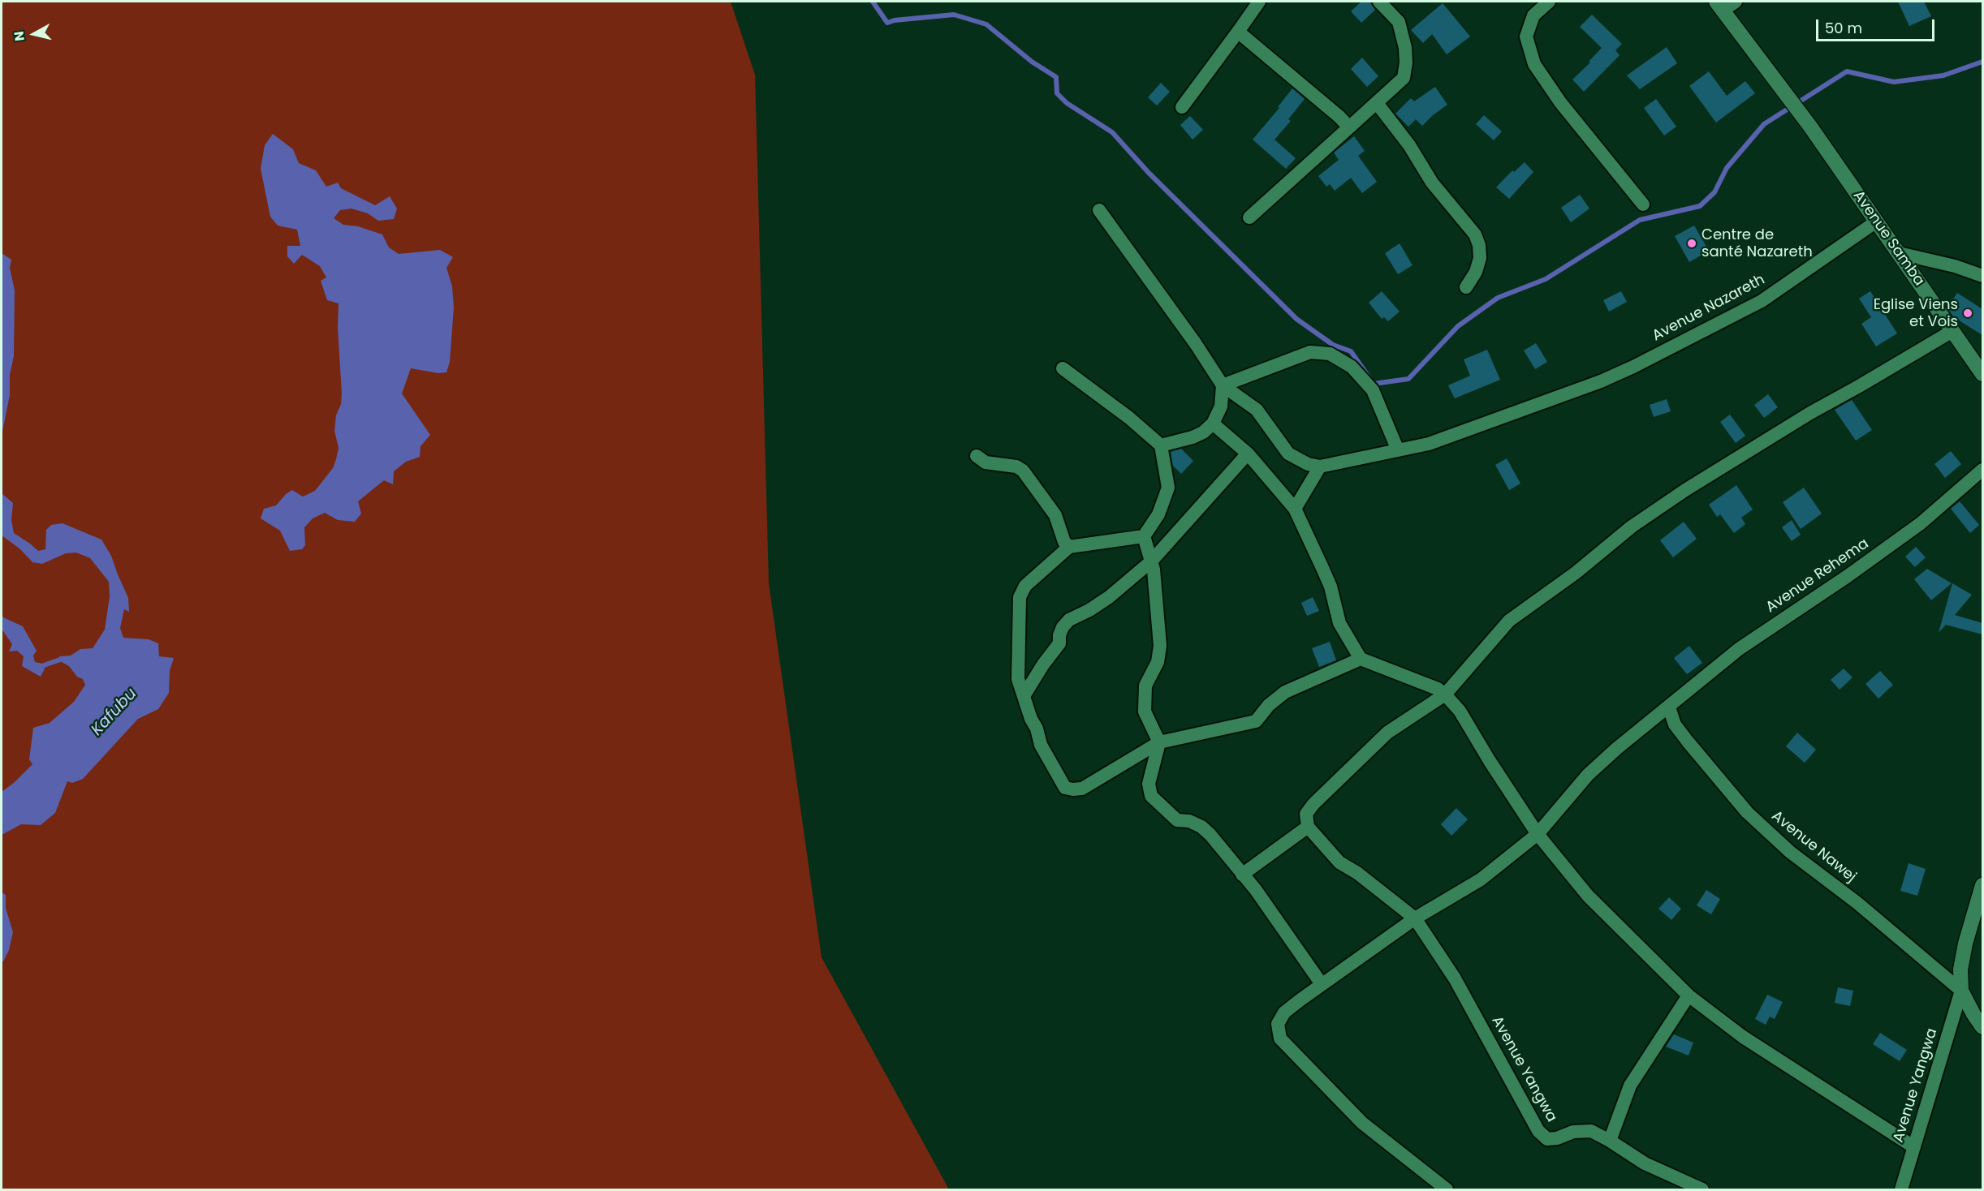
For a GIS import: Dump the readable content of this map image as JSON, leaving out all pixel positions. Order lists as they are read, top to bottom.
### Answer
{
  "streets": {
    "street": [
      "Avenue Samba",
      "Avenue Nazareth",
      "Avenue Rehema",
      "Avenue Nawej",
      "Avenue Yangwa"
    ]
  },
  "crossings": [
    ["Avenue Samba", "Avenue Nazareth"],
    ["Avenue Rehema", "Avenue Nawej"],
    ["Avenue Rehema", "Avenue Yangwa"],
    ["Avenue Nawej", "Avenue Yangwa"]
  ],
  "water": ["Kafubu"],
  "places": ["Centre de santé Nazareth", "Eglise Viens et Vois"],
  "scale_bar": "50 m",
  "north": "left"
}
